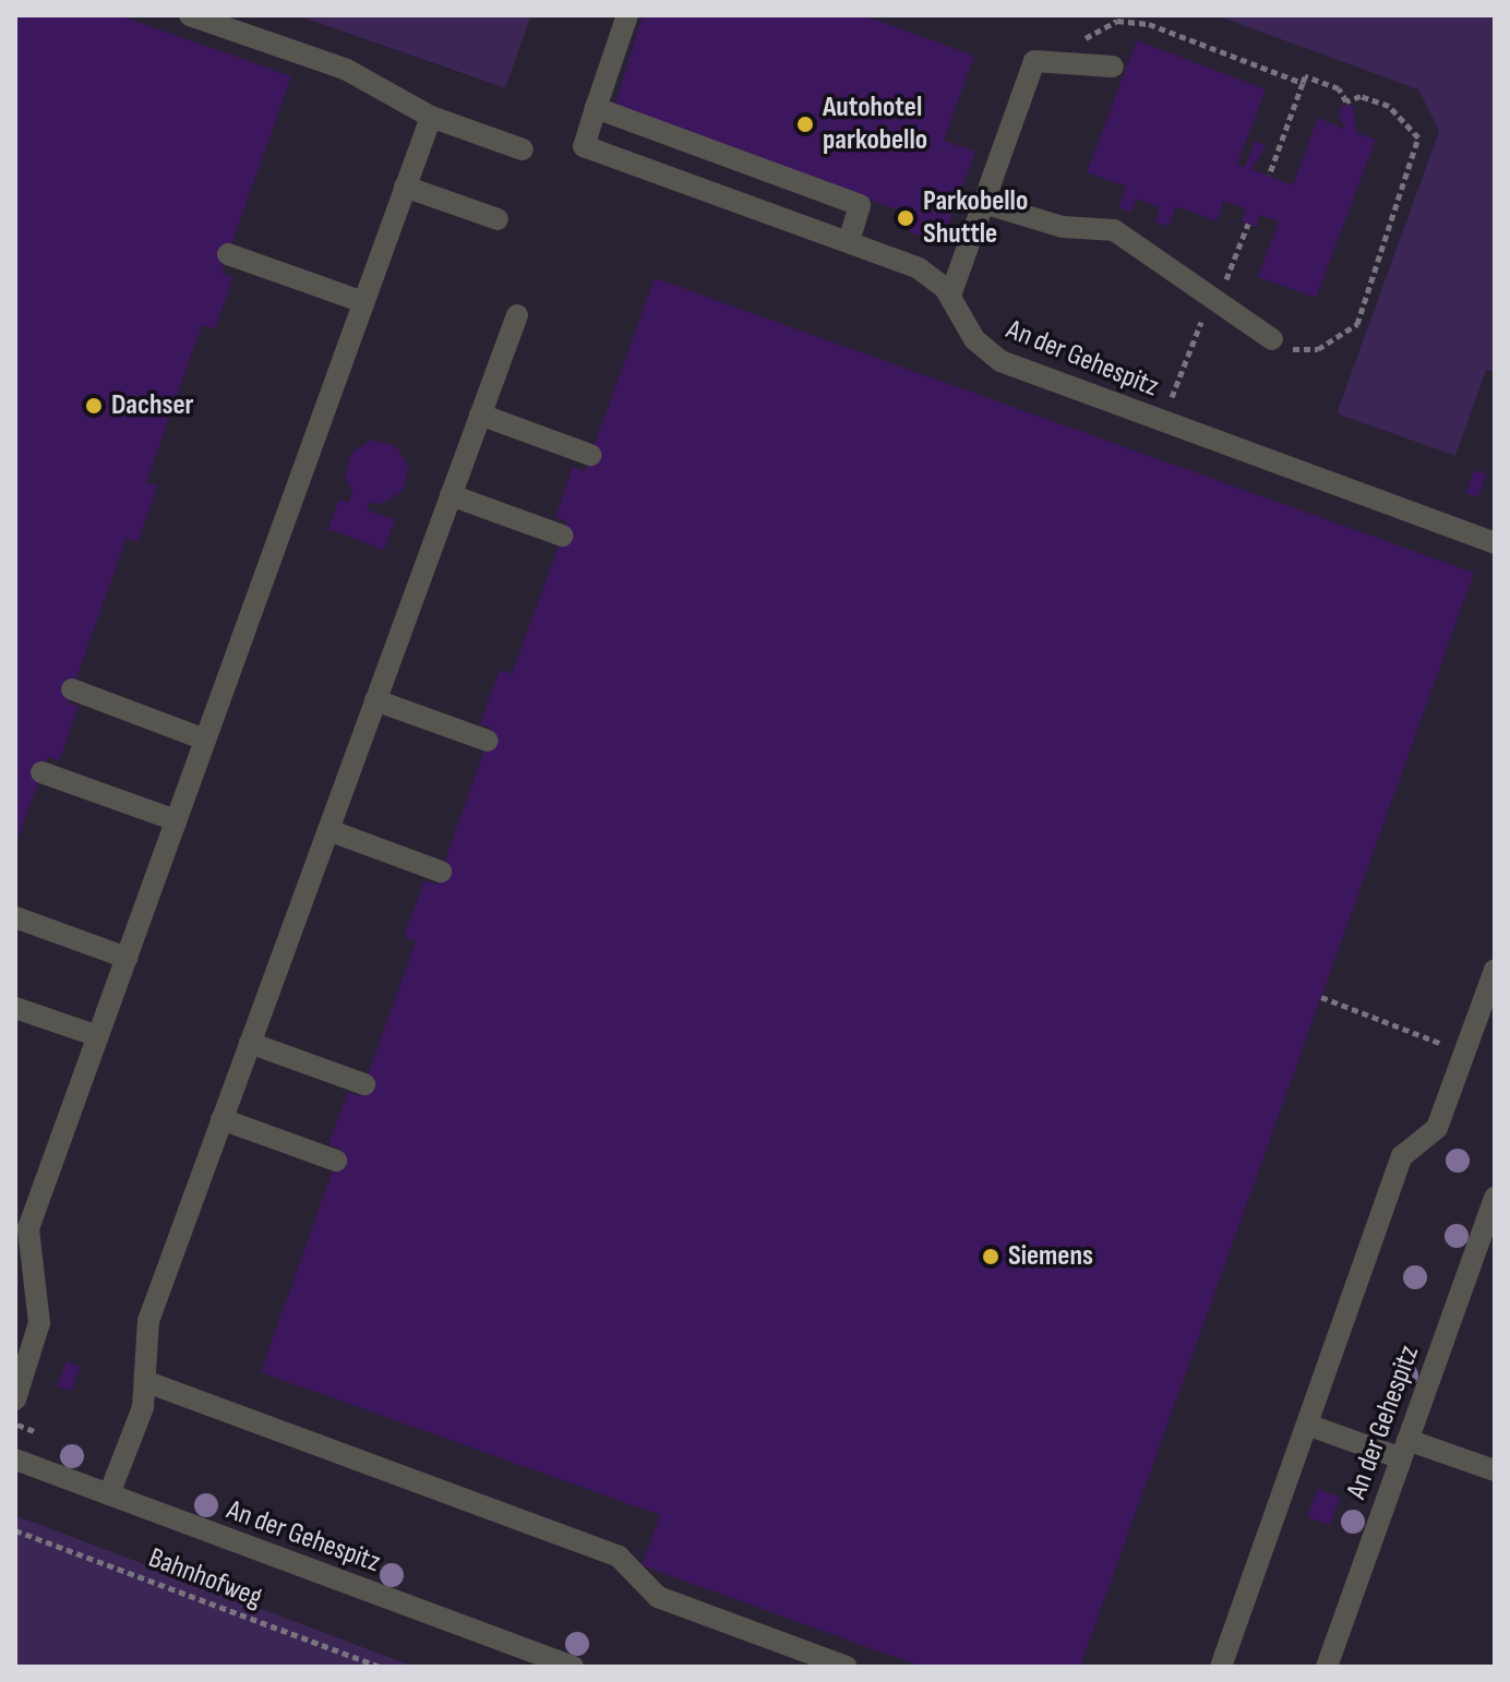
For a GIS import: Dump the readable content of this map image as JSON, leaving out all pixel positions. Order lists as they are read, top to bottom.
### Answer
{
  "streets": {
    "street": ["An der Gehespitz"],
    "path": ["Bahnhofweg"]
  },
  "places": [
    "Autohotel parkobello",
    "Parkobello Shuttle",
    "Dachser",
    "Siemens"
  ]
}
